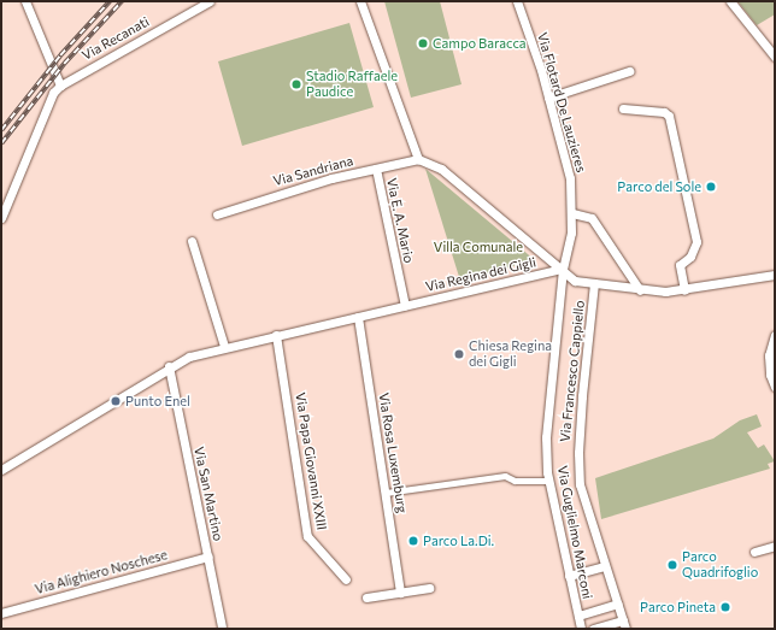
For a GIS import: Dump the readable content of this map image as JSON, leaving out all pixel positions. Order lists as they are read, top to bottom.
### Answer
{
  "streets": {
    "street": [
      "Via Recanati",
      "Via Flotard De Lauzieres",
      "Via Sandriana",
      "Via E. A. Mario",
      "Via Regina dei Gigli",
      "Via Francesco Cappiello",
      "Via Rosa Luxemburg",
      "Via Papa Giovanni XXIII",
      "Via San Martino",
      "Via Guglielmo Marconi",
      "Via Alighiero Noschese"
    ]
  },
  "crossings": [
    ["Via Flotard De Lauzieres", "Via Regina dei Gigli"],
    ["Via Flotard De Lauzieres", "Via Guglielmo Marconi"],
    ["Via Sandriana", "Via E. A. Mario"],
    ["Via E. A. Mario", "Via Regina dei Gigli"],
    ["Via Regina dei Gigli", "Via Rosa Luxemburg"],
    ["Via Regina dei Gigli", "Via Guglielmo Marconi"],
    ["Via San Martino", "Via Alighiero Noschese"]
  ],
  "parks": ["Villa Comunale"],
  "places": [
    "Campo Baracca",
    "Stadio Raffaele Paudice",
    "Parco del Sole",
    "Chiesa Regina dei Gigli",
    "Punto Enel",
    "Parco La.Di.",
    "Parco Quadrifoglio",
    "Parco Pineta"
  ]
}
